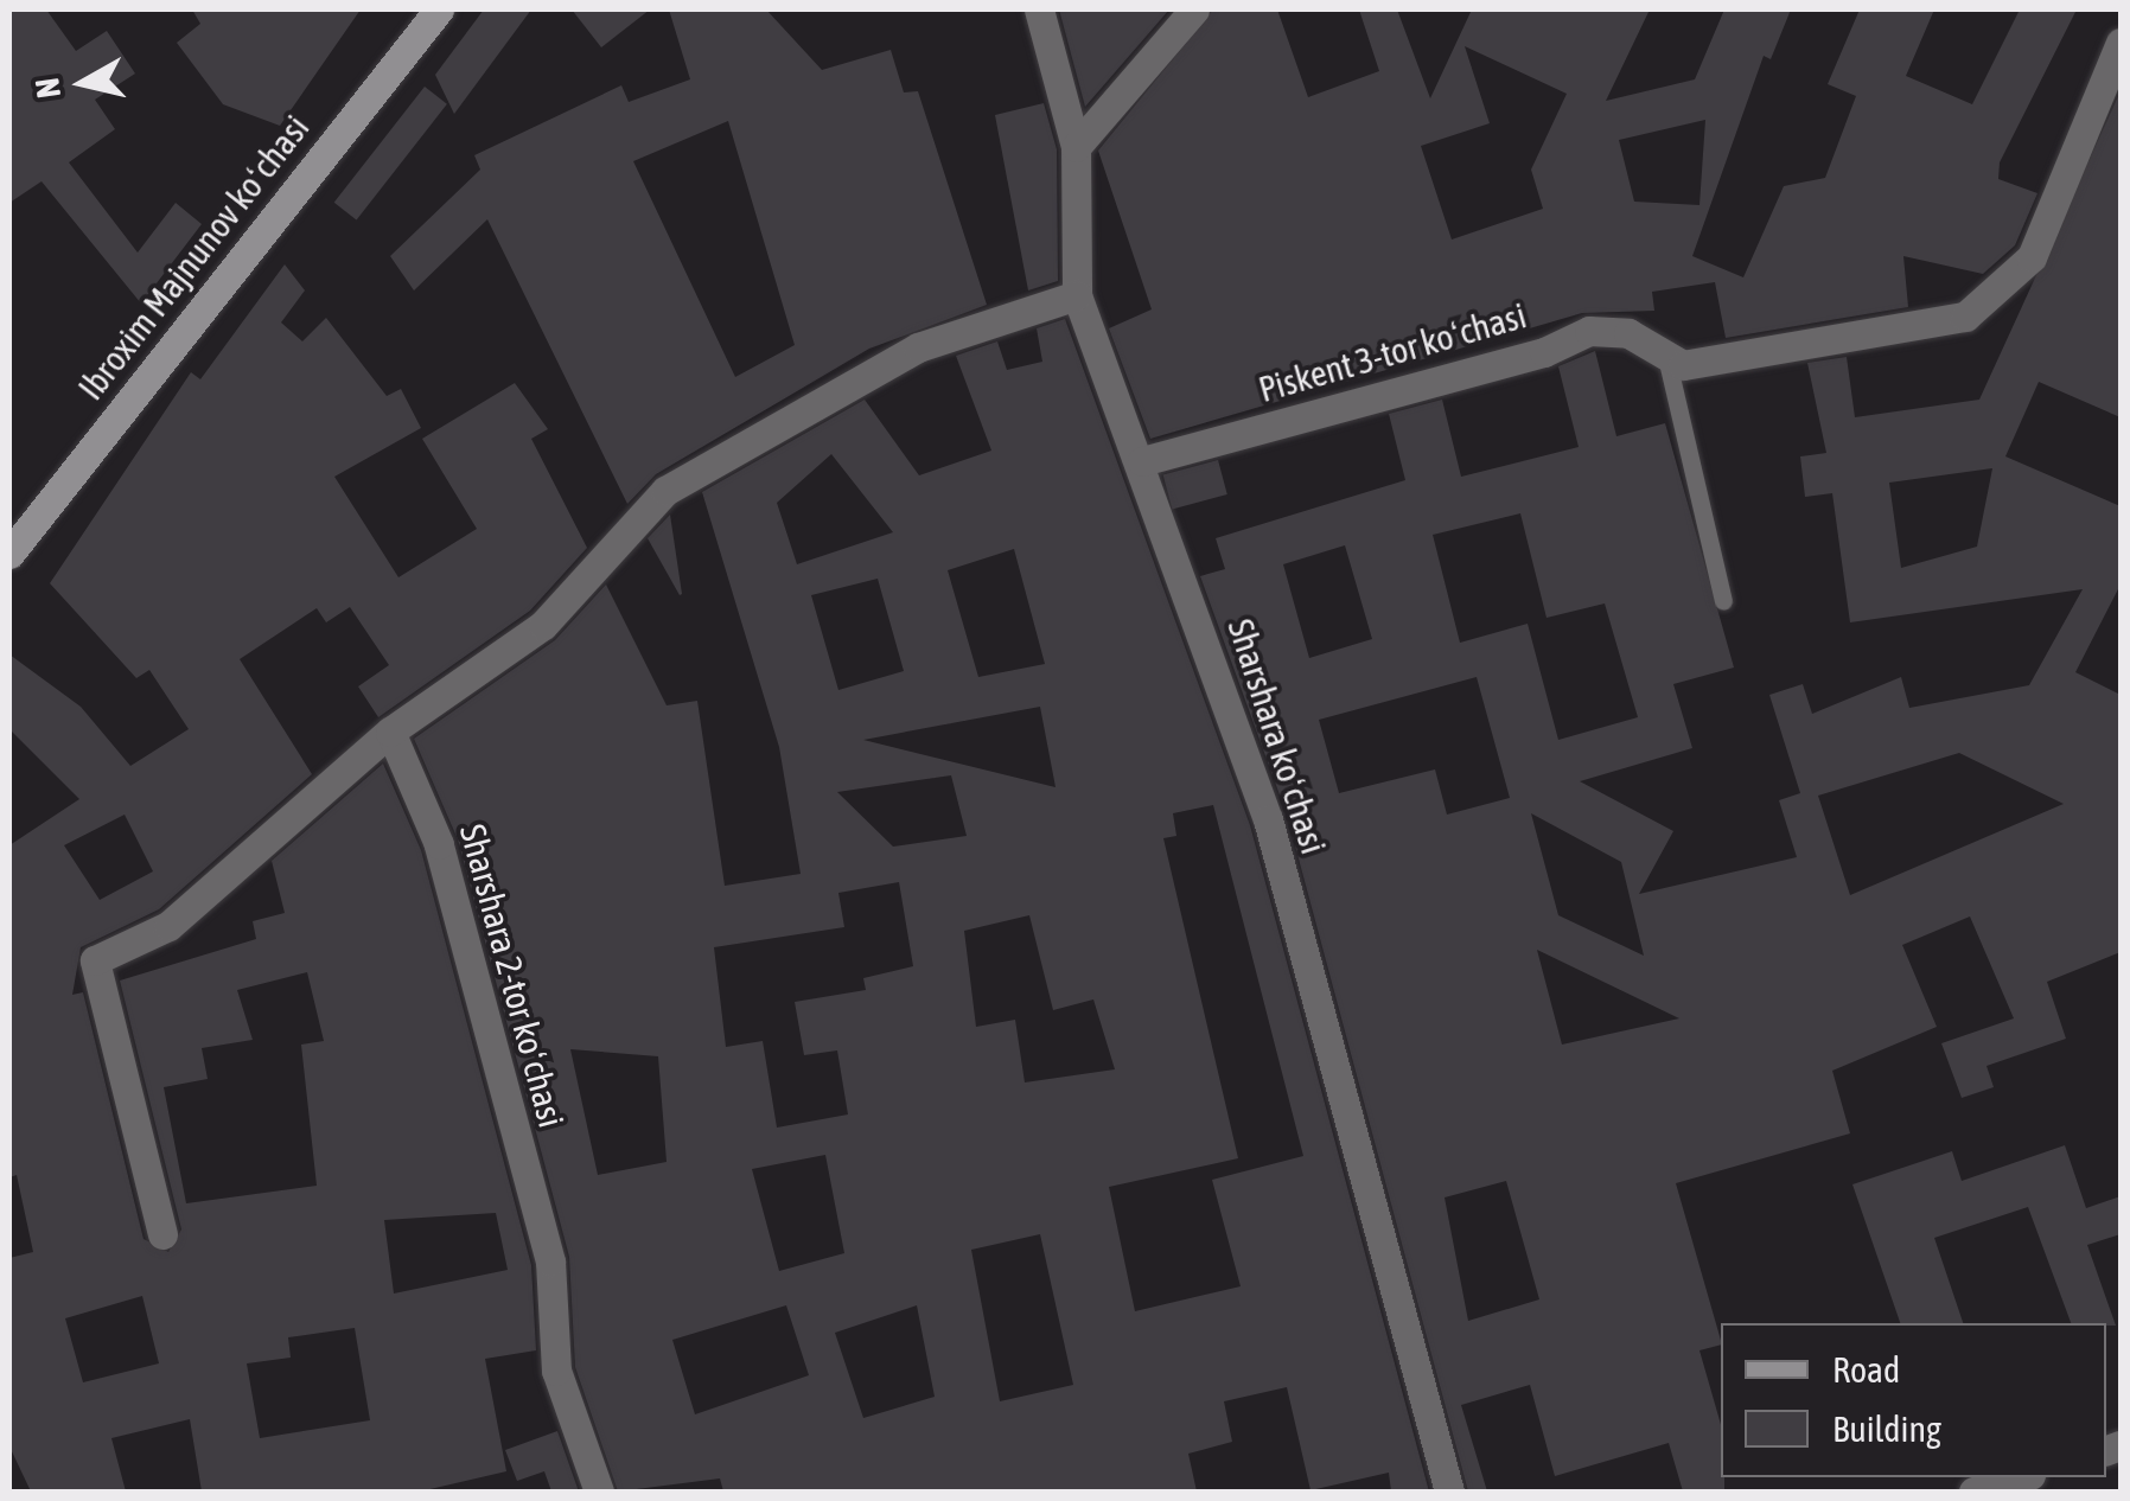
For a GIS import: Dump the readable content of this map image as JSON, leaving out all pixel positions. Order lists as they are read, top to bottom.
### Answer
{
  "streets": {
    "street": [
      "Ibroxim Majnunov koʻchasi",
      "Piskent 3-tor koʻchasi",
      "Sharshara koʻchasi",
      "Sharshara 2-tor koʻchasi"
    ]
  },
  "crossings": [
    ["Piskent 3-tor koʻchasi", "Sharshara koʻchasi"]
  ],
  "legend": ["Road", "Building"],
  "north": "left"
}
